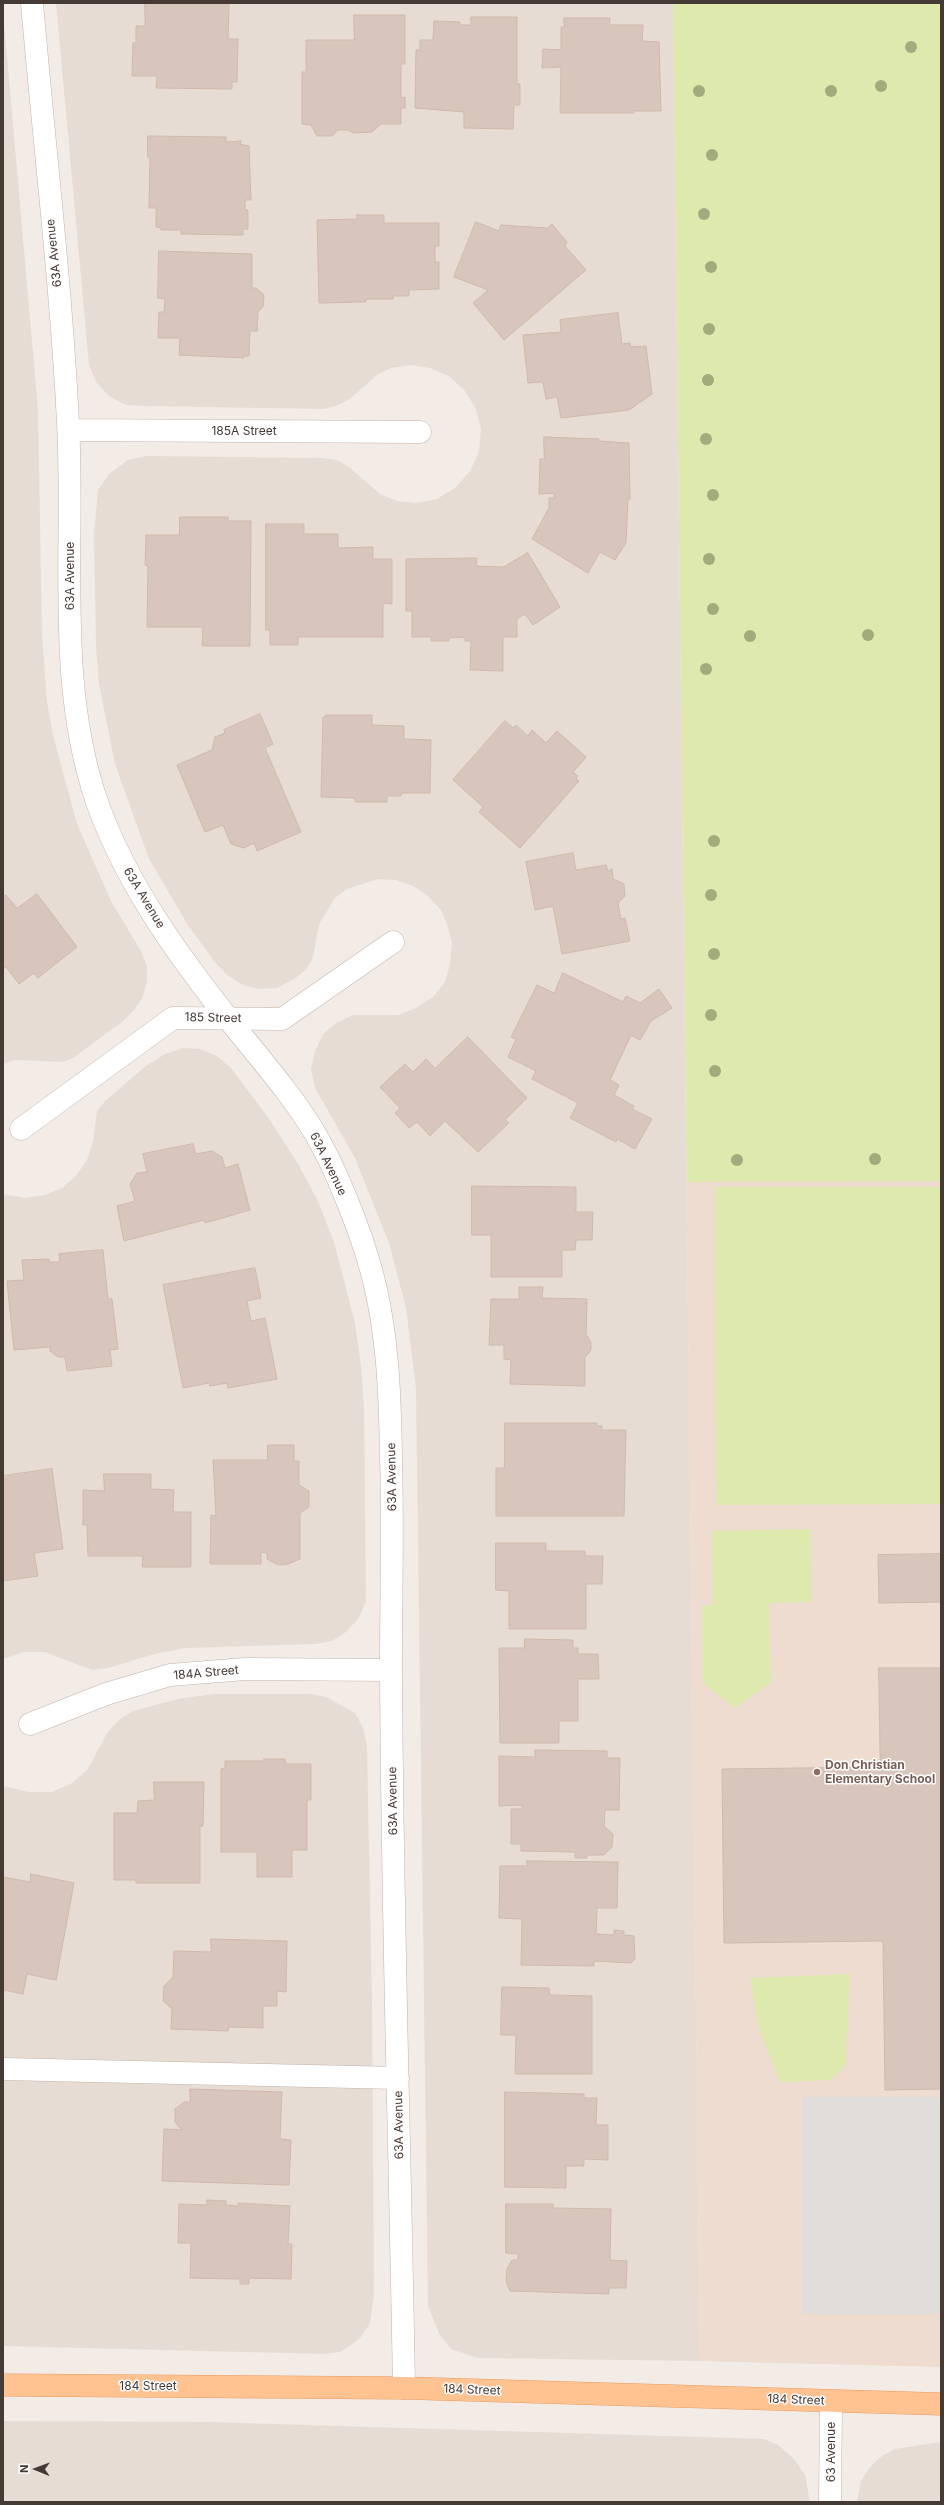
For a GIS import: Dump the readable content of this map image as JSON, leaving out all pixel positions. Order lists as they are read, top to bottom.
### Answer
{
  "streets": {
    "main road": ["184 Street"],
    "street": [
      "63A Avenue",
      "185A Street",
      "185 Street",
      "184A Street",
      "63 Avenue"
    ]
  },
  "crossings": [
    ["63A Avenue", "185A Street"],
    ["63A Avenue", "185 Street"],
    ["63A Avenue", "184A Street"],
    ["63A Avenue", "184 Street"],
    ["184 Street", "63 Avenue"]
  ],
  "places": ["Don Christian Elementary School"],
  "north": "left"
}
